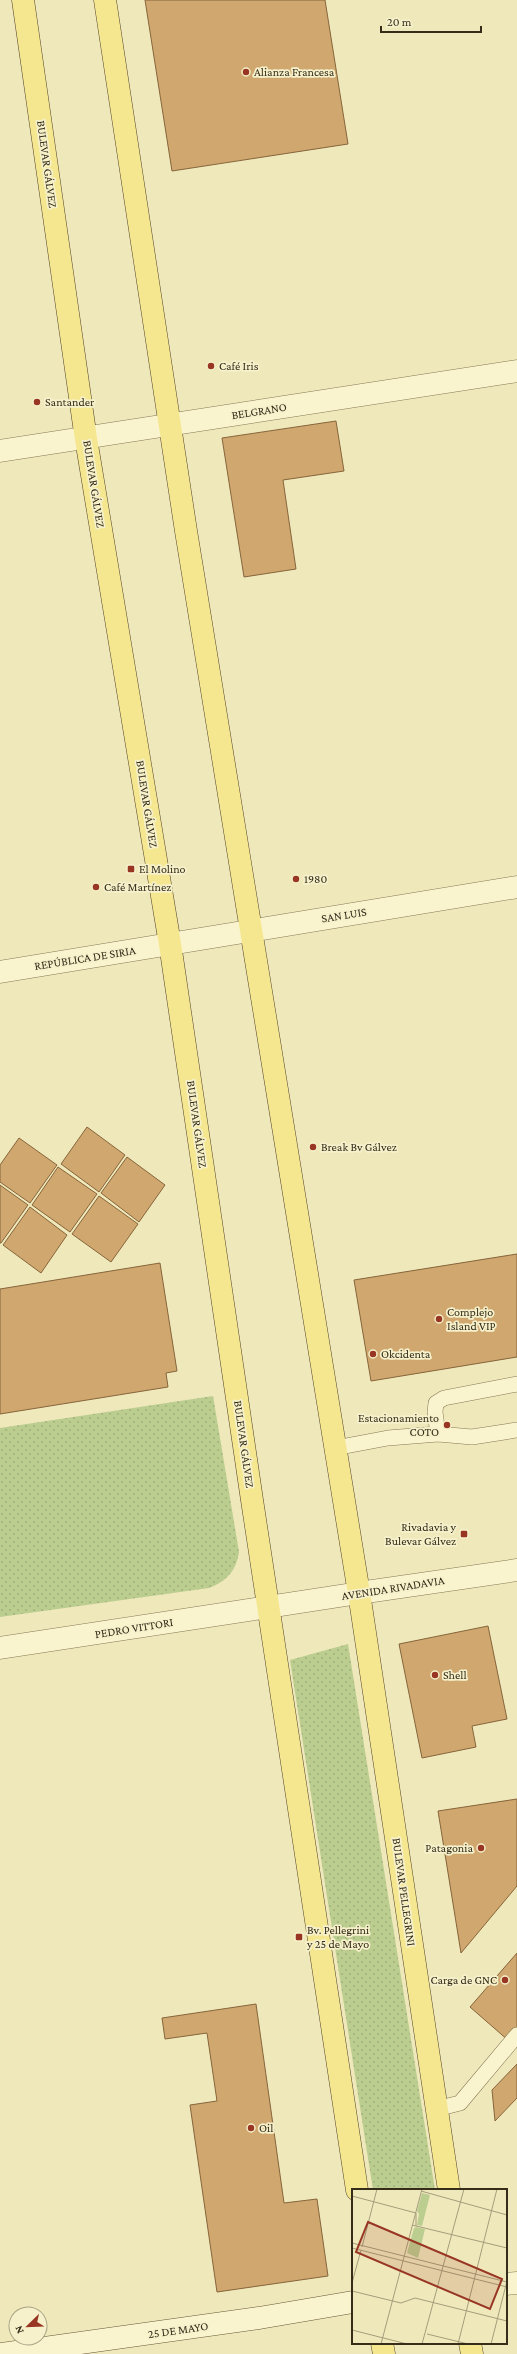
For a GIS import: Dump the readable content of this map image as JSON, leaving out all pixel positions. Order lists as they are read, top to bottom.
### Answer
{
  "streets": {
    "main road": ["BULEVAR GÁLVEZ", "BULEVAR PELLEGRINI"],
    "street": [
      "BELGRANO",
      "SAN LUIS",
      "REPÚBLICA DE SIRIA",
      "AVENIDA RIVADAVIA",
      "PEDRO VITTORI",
      "25 DE MAYO"
    ]
  },
  "crossings": [
    ["BULEVAR GÁLVEZ", "BELGRANO"],
    ["BULEVAR GÁLVEZ", "SAN LUIS"],
    ["BULEVAR GÁLVEZ", "REPÚBLICA DE SIRIA"],
    ["BULEVAR GÁLVEZ", "AVENIDA RIVADAVIA"],
    ["BULEVAR GÁLVEZ", "PEDRO VITTORI"],
    ["SAN LUIS", "REPÚBLICA DE SIRIA"],
    ["AVENIDA RIVADAVIA", "PEDRO VITTORI"],
    ["AVENIDA RIVADAVIA", "BULEVAR PELLEGRINI"]
  ],
  "places": {
    "other": [
      "Alianza Francesa",
      "Café Iris",
      "Santander",
      "1980",
      "Café Martínez",
      "Break Bv Gálvez",
      "Complejo Island VIP",
      "Okcidenta",
      "Estacionamiento COTO",
      "Shell",
      "Patagonia",
      "Carga de GNC",
      "Oil"
    ],
    "transit": ["El Molino", "Rivadavia y Bulevar Gálvez", "Bv. Pellegrini y 25 de Mayo"]
  },
  "scale_bar": "20 m",
  "north": "bottom left"
}
